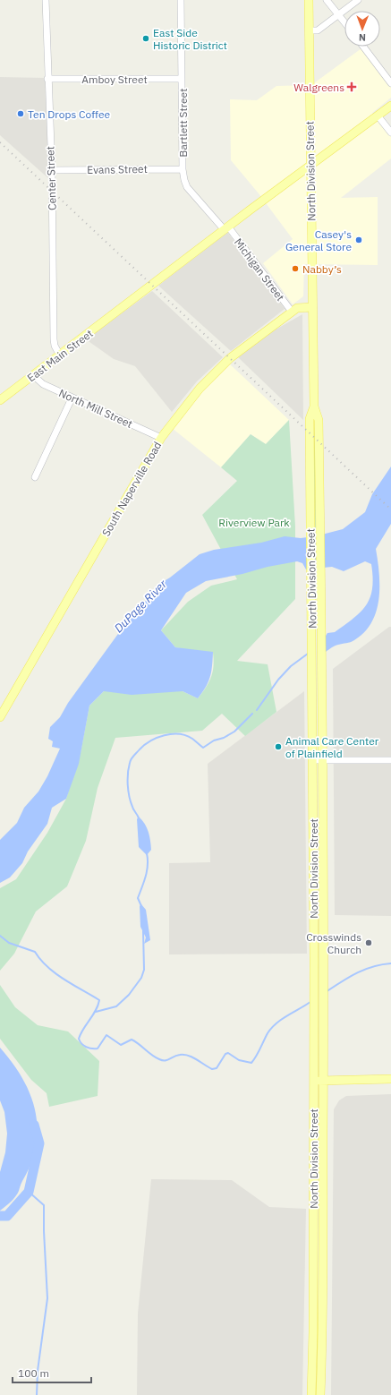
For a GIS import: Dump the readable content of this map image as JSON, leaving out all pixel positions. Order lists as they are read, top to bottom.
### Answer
{
  "streets": {
    "main road": ["North Division Street", "East Main Street", "South Naperville Road"],
    "street": [
      "Amboy Street",
      "Bartlett Street",
      "Evans Street",
      "Center Street",
      "Michigan Street",
      "North Mill Street"
    ]
  },
  "crossings": [
    ["Amboy Street", "Bartlett Street"],
    ["Amboy Street", "Center Street"],
    ["Bartlett Street", "Evans Street"],
    ["Bartlett Street", "Michigan Street"],
    ["Bartlett Street", "East Main Street"],
    ["Evans Street", "Center Street"],
    ["North Division Street", "South Naperville Road"],
    ["Center Street", "East Main Street"],
    ["Michigan Street", "East Main Street"],
    ["Michigan Street", "South Naperville Road"],
    ["East Main Street", "North Mill Street"],
    ["North Mill Street", "South Naperville Road"]
  ],
  "water": ["DuPage River"],
  "parks": ["Riverview Park"],
  "places": {
    "other": [
      "East Side Historic District",
      "Ten Drops Coffee",
      "Casey's General Store",
      "Nabby’s",
      "Animal Care Center of Plainfield",
      "Crosswinds Church"
    ],
    "health": ["Walgreens"]
  },
  "scale_bar": "100 m",
  "north": "bottom"
}
